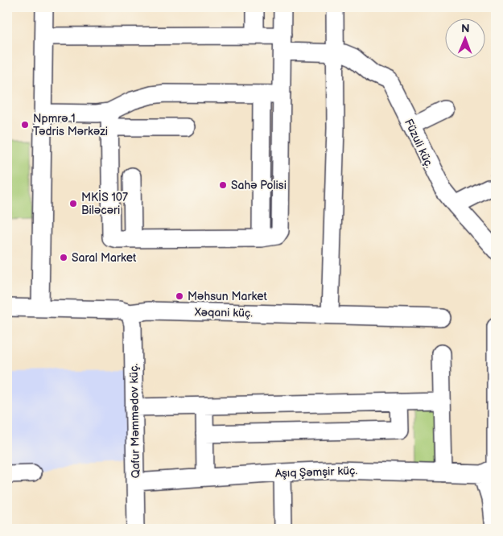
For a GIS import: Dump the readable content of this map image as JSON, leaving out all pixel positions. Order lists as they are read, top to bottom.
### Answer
{
  "streets": {
    "street": [
      "Füzuli küç.",
      "Xəqani küç.",
      "Qafur Məmmədov küç.",
      "Aşıq Şəmşir küç."
    ]
  },
  "crossings": [
    ["Xəqani küç.", "Qafur Məmmədov küç."],
    ["Qafur Məmmədov küç.", "Aşıq Şəmşir küç."]
  ],
  "places": [
    "Npmrə 1 Tədris Mərkəzi",
    "Sahə Polisi",
    "MKİS 107 Biləcəri",
    "Saral Market",
    "Məhsun Market"
  ],
  "north": "top"
}
